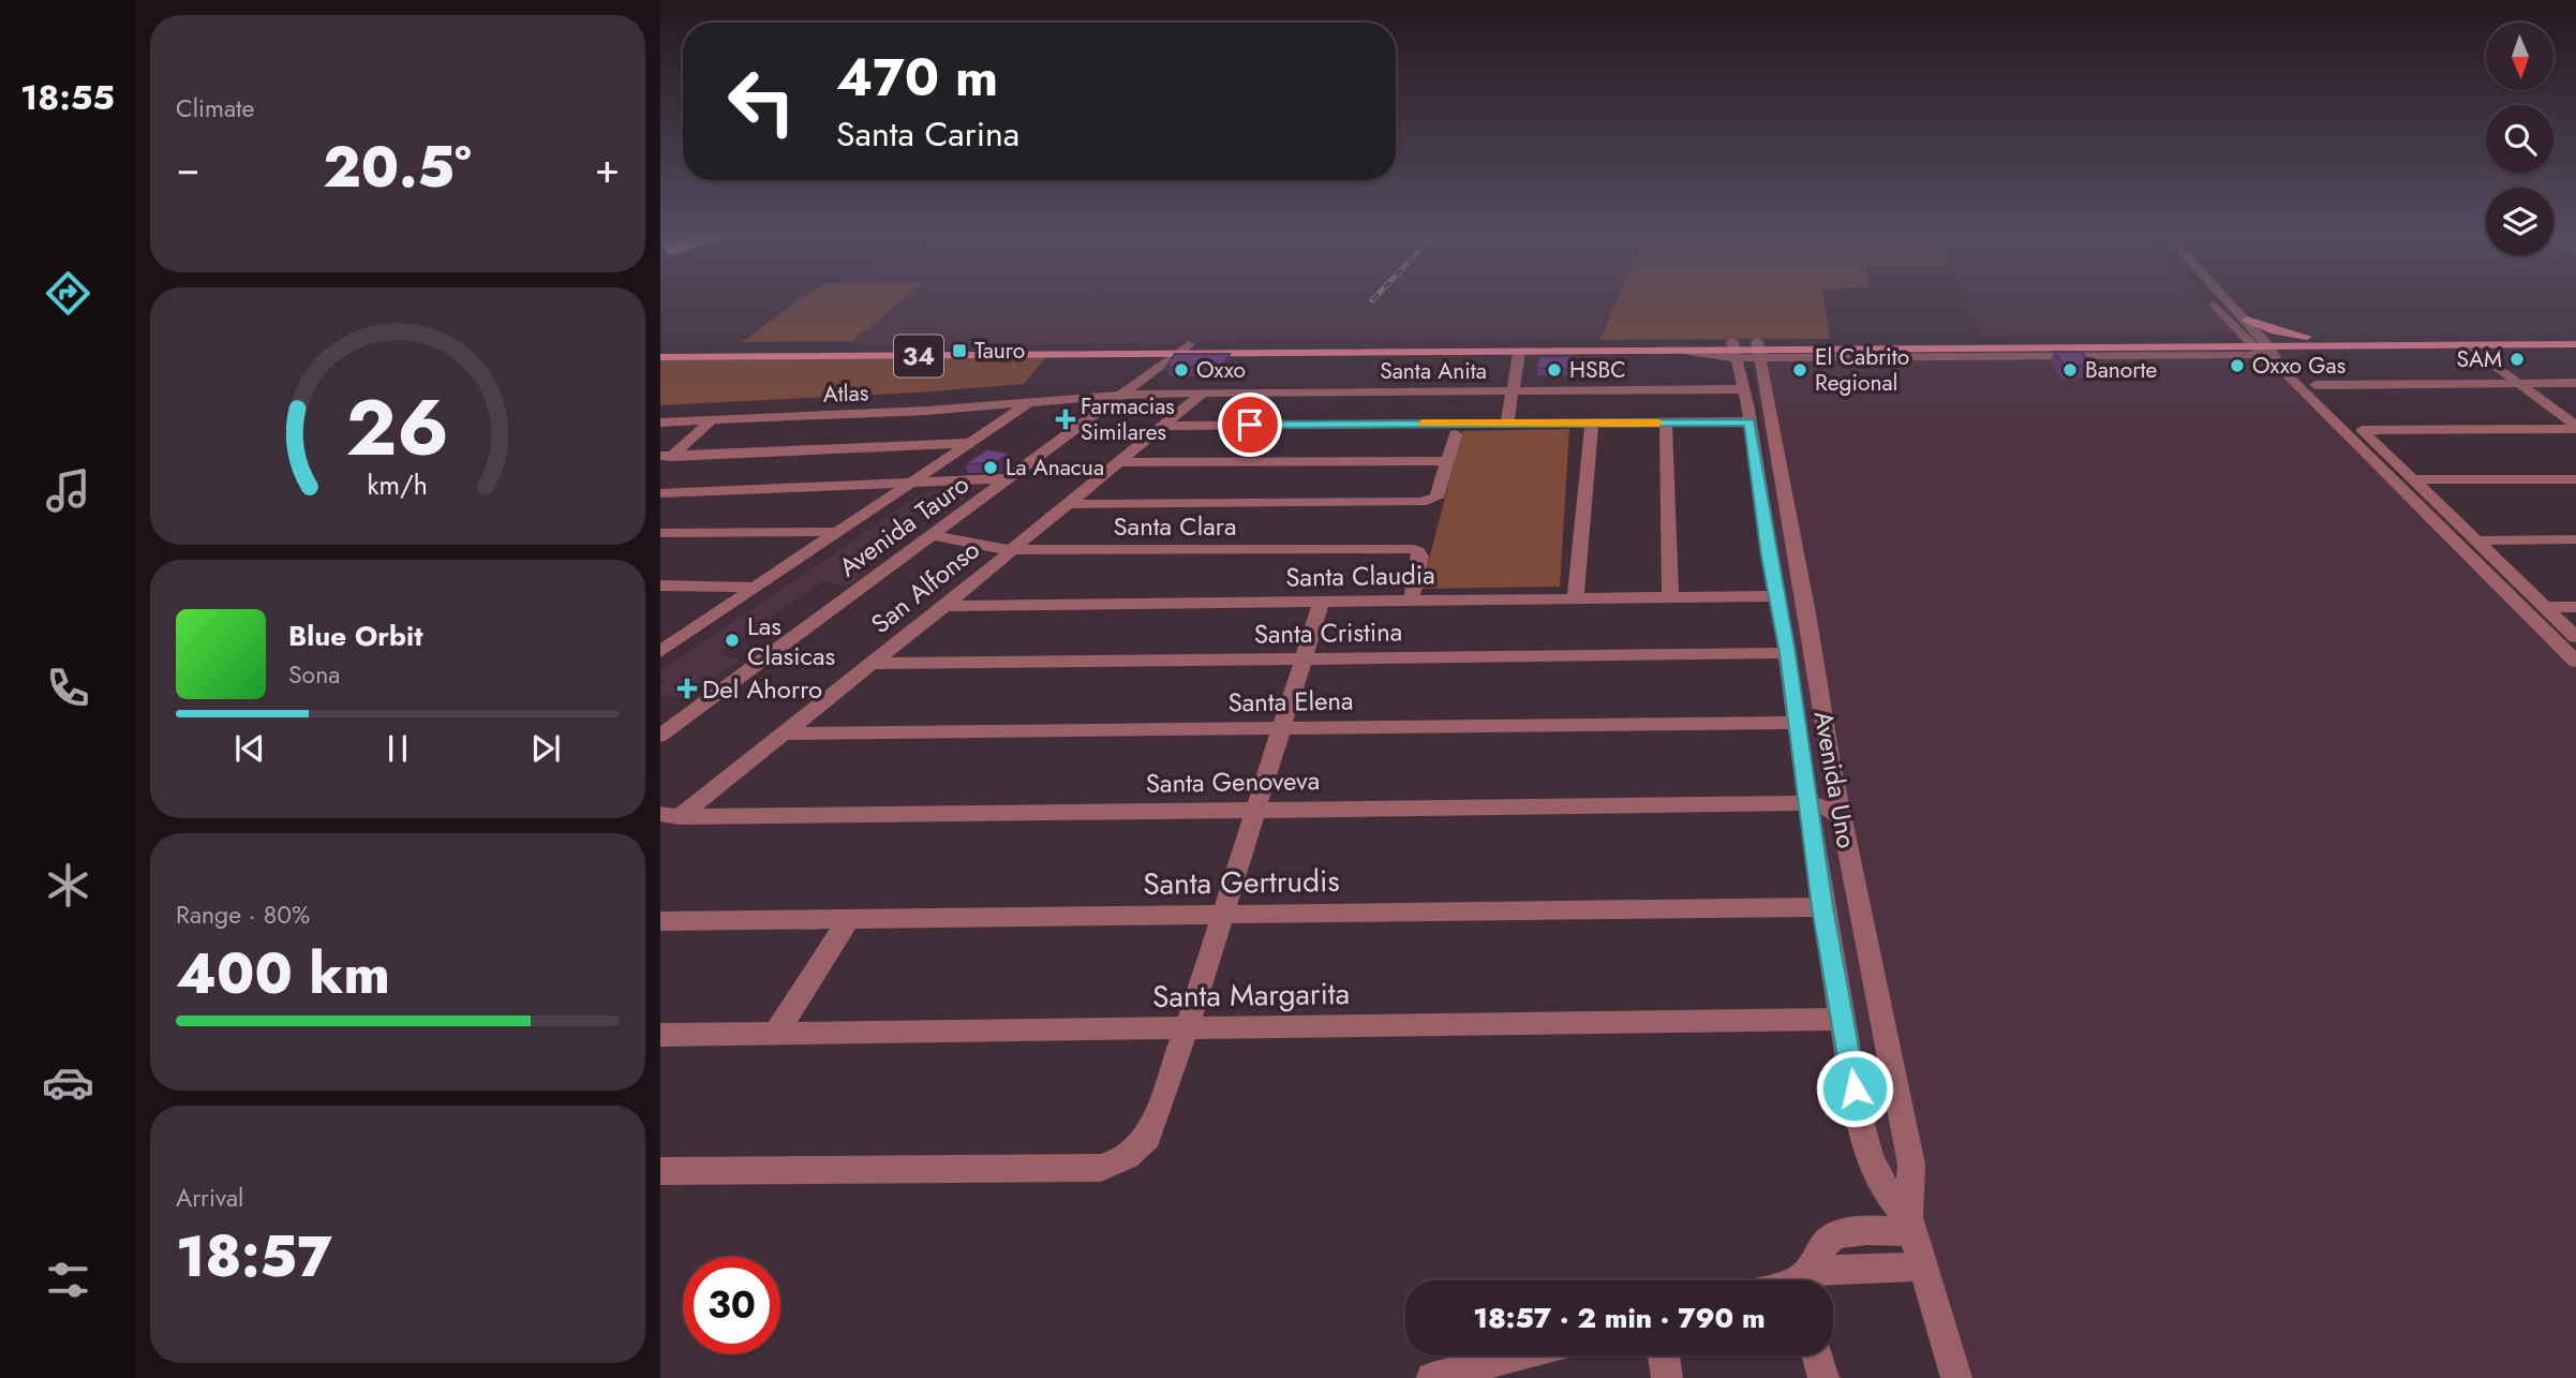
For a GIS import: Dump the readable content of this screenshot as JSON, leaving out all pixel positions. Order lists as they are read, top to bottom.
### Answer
{
  "streets": {
    "main road": ["34"],
    "street": [
      "Santa Anita",
      "Atlas",
      "Avenida Tauro",
      "Santa Clara",
      "Santa Claudia",
      "San Alfonso",
      "Santa Cristina",
      "Santa Elena",
      "Avenida Uno",
      "Santa Genoveva",
      "Santa Gertrudis",
      "Santa Margarita"
    ]
  },
  "crossings": [
    ["34", "Avenida Tauro"],
    ["34", "Avenida Uno"],
    ["Santa Anita", "Atlas"],
    ["Santa Anita", "Avenida Tauro"],
    ["Santa Anita", "San Alfonso"],
    ["Santa Anita", "Avenida Uno"],
    ["Atlas", "Avenida Tauro"],
    ["Avenida Tauro", "Santa Clara"],
    ["Santa Clara", "Santa Claudia"],
    ["Santa Clara", "San Alfonso"],
    ["Santa Claudia", "San Alfonso"],
    ["Santa Claudia", "Avenida Uno"],
    ["San Alfonso", "Santa Cristina"],
    ["San Alfonso", "Santa Elena"],
    ["San Alfonso", "Santa Genoveva"],
    ["Santa Cristina", "Avenida Uno"],
    ["Santa Elena", "Avenida Uno"],
    ["Avenida Uno", "Santa Genoveva"],
    ["Avenida Uno", "Santa Gertrudis"],
    ["Avenida Uno", "Santa Margarita"]
  ],
  "places": {
    "transit": ["Tauro"],
    "other": [
      "SAM",
      "Oxxo Gas",
      "Oxxo",
      "HSBC",
      "El Cabrito Regional",
      "Banorte",
      "La Anacua",
      "Las Clasicas"
    ],
    "health": ["Farmacias Similares", "Del Ahorro"]
  },
  "north": "bottom",
  "page": {
    "tabs": "18:55",
    "tile": [
      "Climate",
      ["Range · 80%", "400 km"],
      ["Arrival", "18:57"]
    ],
    "turn": ["470 m", "Santa Carina"],
    "heat": ["−", "20.5°", "+"],
    "song": ["Blue Orbit", "Sona"],
    "limit": "30",
    "trip": "18:57 · 2 min · 790 m",
    "gauge": ["26", "km/h"]
  }
}
